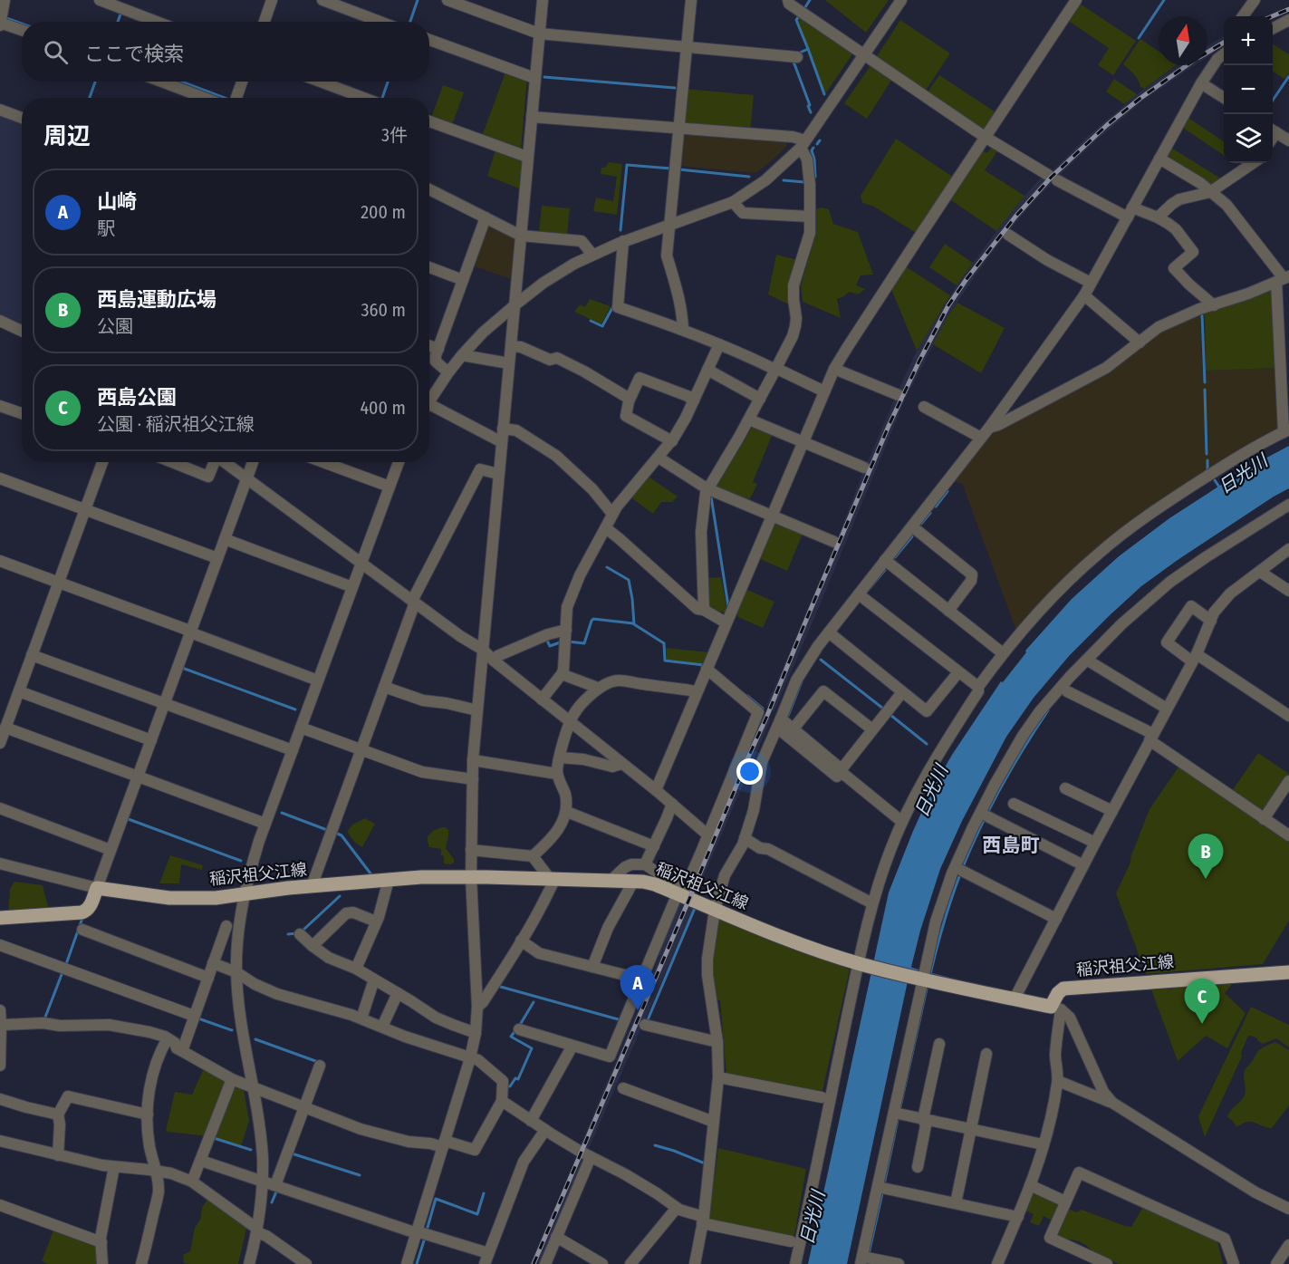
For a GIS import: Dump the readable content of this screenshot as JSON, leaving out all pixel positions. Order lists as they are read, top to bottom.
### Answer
{
  "streets": {
    "main road": ["稲沢祖父江線"]
  },
  "districts": ["西島町"],
  "water": ["日光川"],
  "north": "top",
  "page": {
    "map_buttons": ["+", "−"],
    "search": "ここで検索",
    "heading": ["周辺", "3件"],
    "list": [
      {
        "mark": "A",
        "name": "山崎",
        "note": "駅",
        "value": "200 m"
      },
      {
        "mark": "B",
        "name": "西島運動広場",
        "note": "公園",
        "value": "360 m"
      },
      {
        "mark": "C",
        "name": "西島公園",
        "note": "公園 · 稲沢祖父江線",
        "value": "400 m"
      }
    ],
    "pins": ["B", "A", "C"]
  }
}
